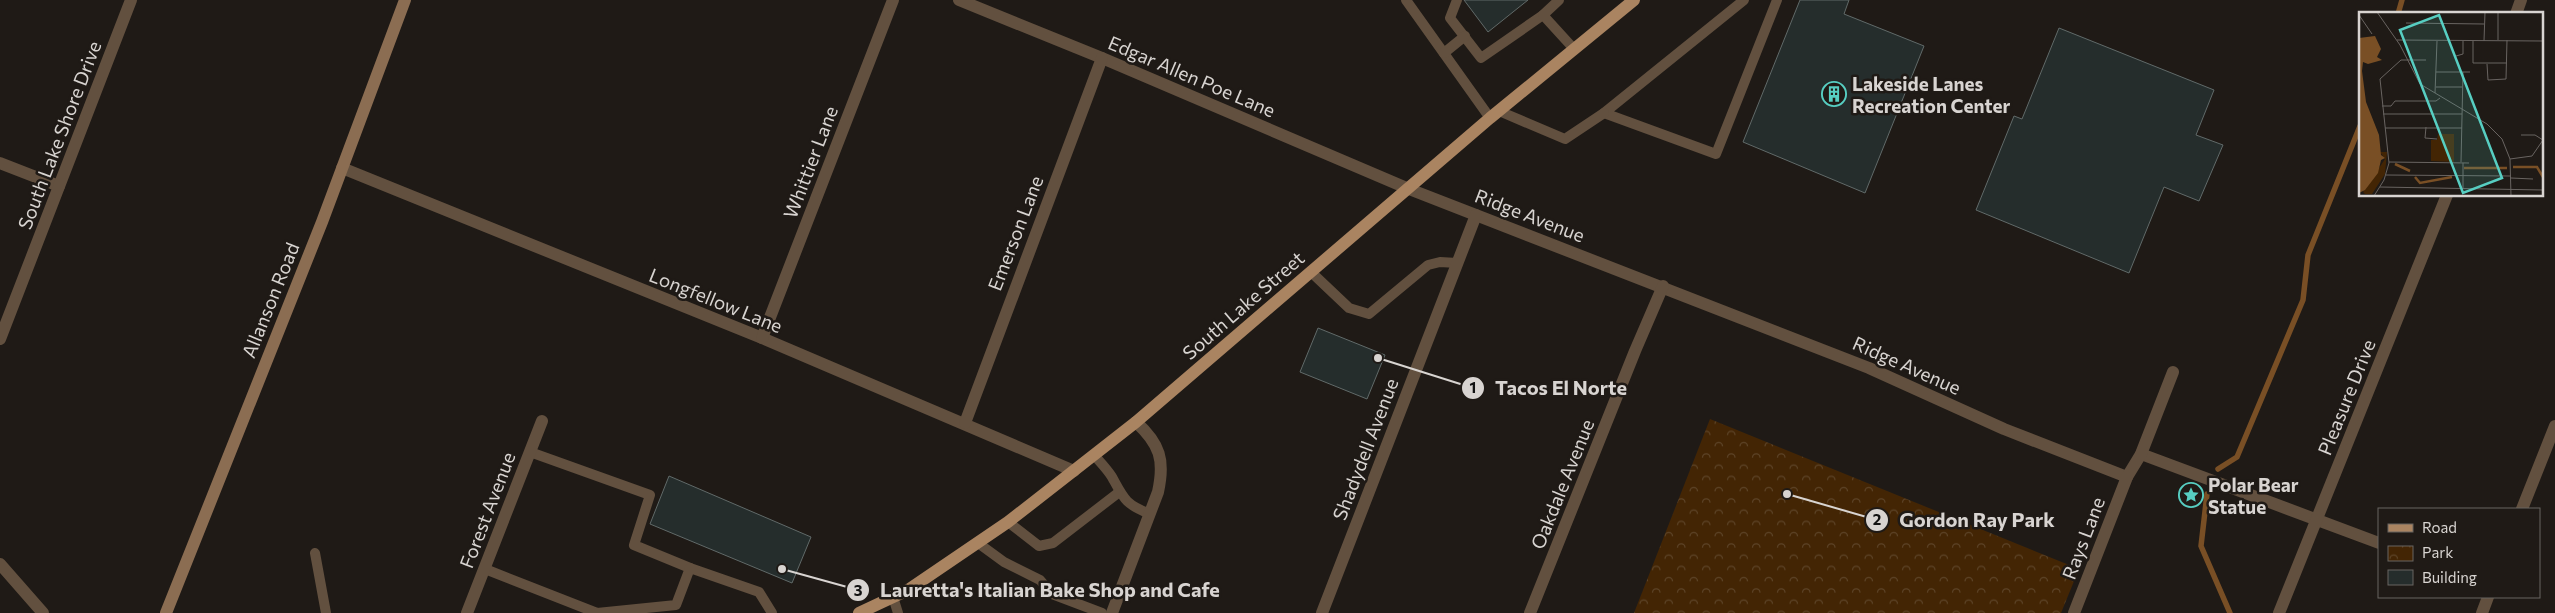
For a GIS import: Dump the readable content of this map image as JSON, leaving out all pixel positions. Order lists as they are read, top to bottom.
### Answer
{
  "streets": {
    "main road": ["South Lake Street"],
    "street": [
      "Edgar Allen Poe Lane",
      "South Lake Shore Drive",
      "Whittier Lane",
      "Ridge Avenue",
      "Emerson Lane",
      "Allanson Road",
      "Longfellow Lane",
      "Pleasure Drive",
      "Shadydell Avenue",
      "Oakdale Avenue",
      "Forest Avenue",
      "Rays Lane"
    ]
  },
  "crossings": [
    ["Edgar Allen Poe Lane", "Ridge Avenue"],
    ["Edgar Allen Poe Lane", "Emerson Lane"],
    ["Edgar Allen Poe Lane", "South Lake Street"],
    ["Whittier Lane", "Longfellow Lane"],
    ["Ridge Avenue", "South Lake Street"],
    ["Ridge Avenue", "Shadydell Avenue"],
    ["Ridge Avenue", "Oakdale Avenue"],
    ["Ridge Avenue", "Rays Lane"],
    ["Emerson Lane", "Longfellow Lane"],
    ["Allanson Road", "Longfellow Lane"],
    ["Longfellow Lane", "South Lake Street"]
  ],
  "places": {
    "building": ["Lakeside Lanes Recreation Center"],
    "other": ["Tacos El Norte", "Gordon Ray Park", "Lauretta's Italian Bake Shop and Cafe"],
    "place": ["Polar Bear Statue"]
  },
  "legend": ["Road", "Park", "Building"]
}
